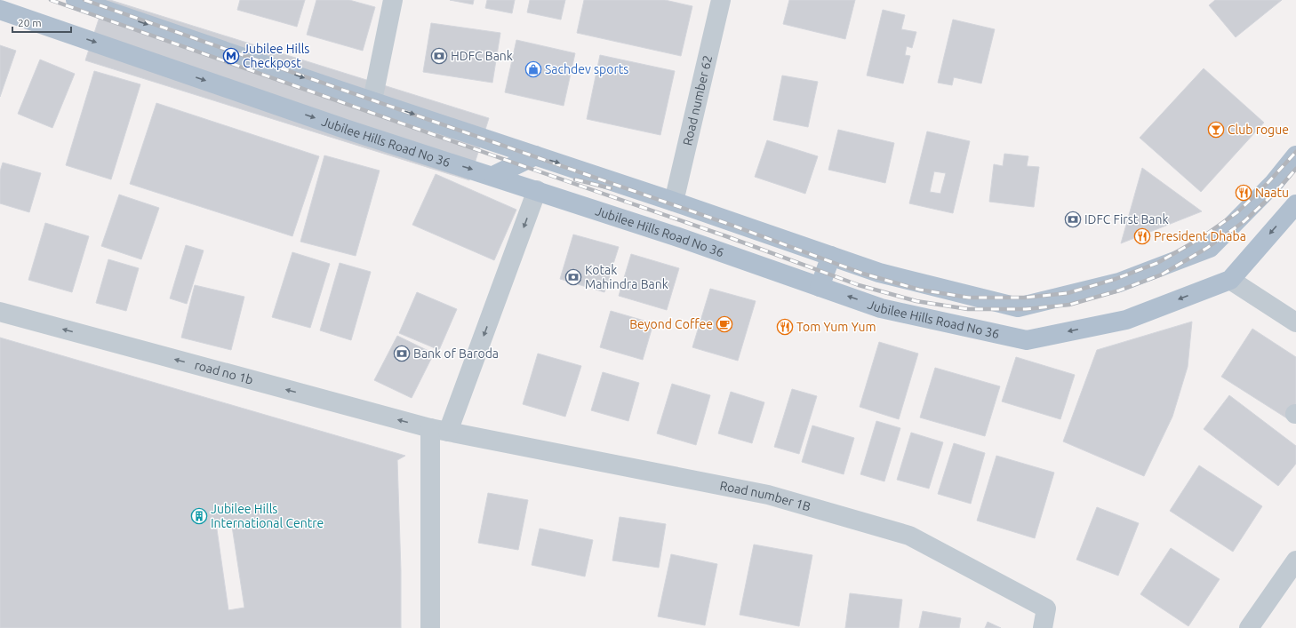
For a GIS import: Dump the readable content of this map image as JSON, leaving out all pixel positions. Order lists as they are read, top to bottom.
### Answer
{
  "streets": {
    "main road": ["Jubilee Hills Road No 36"],
    "street": ["Road number 62", "road no 1b", "Road number 1B"]
  },
  "crossings": [
    ["road no 1b", "Road number 1B"]
  ],
  "one_way": ["road no 1b"],
  "places": {
    "metro station": ["Jubilee Hills Checkpost"],
    "bank": [
      "HDFC Bank",
      "IDFC First Bank",
      "Kotak Mahindra Bank",
      "Bank of Baroda"
    ],
    "shop": ["Sachdev sports"],
    "bar": ["Club rogue"],
    "restaurant": ["Naatu", "President Dhaba", "Tom Yum Yum"],
    "cafe": ["Beyond Coffee"],
    "building": ["Jubilee Hills International Centre"]
  },
  "scale_bar": "20 m"
}
